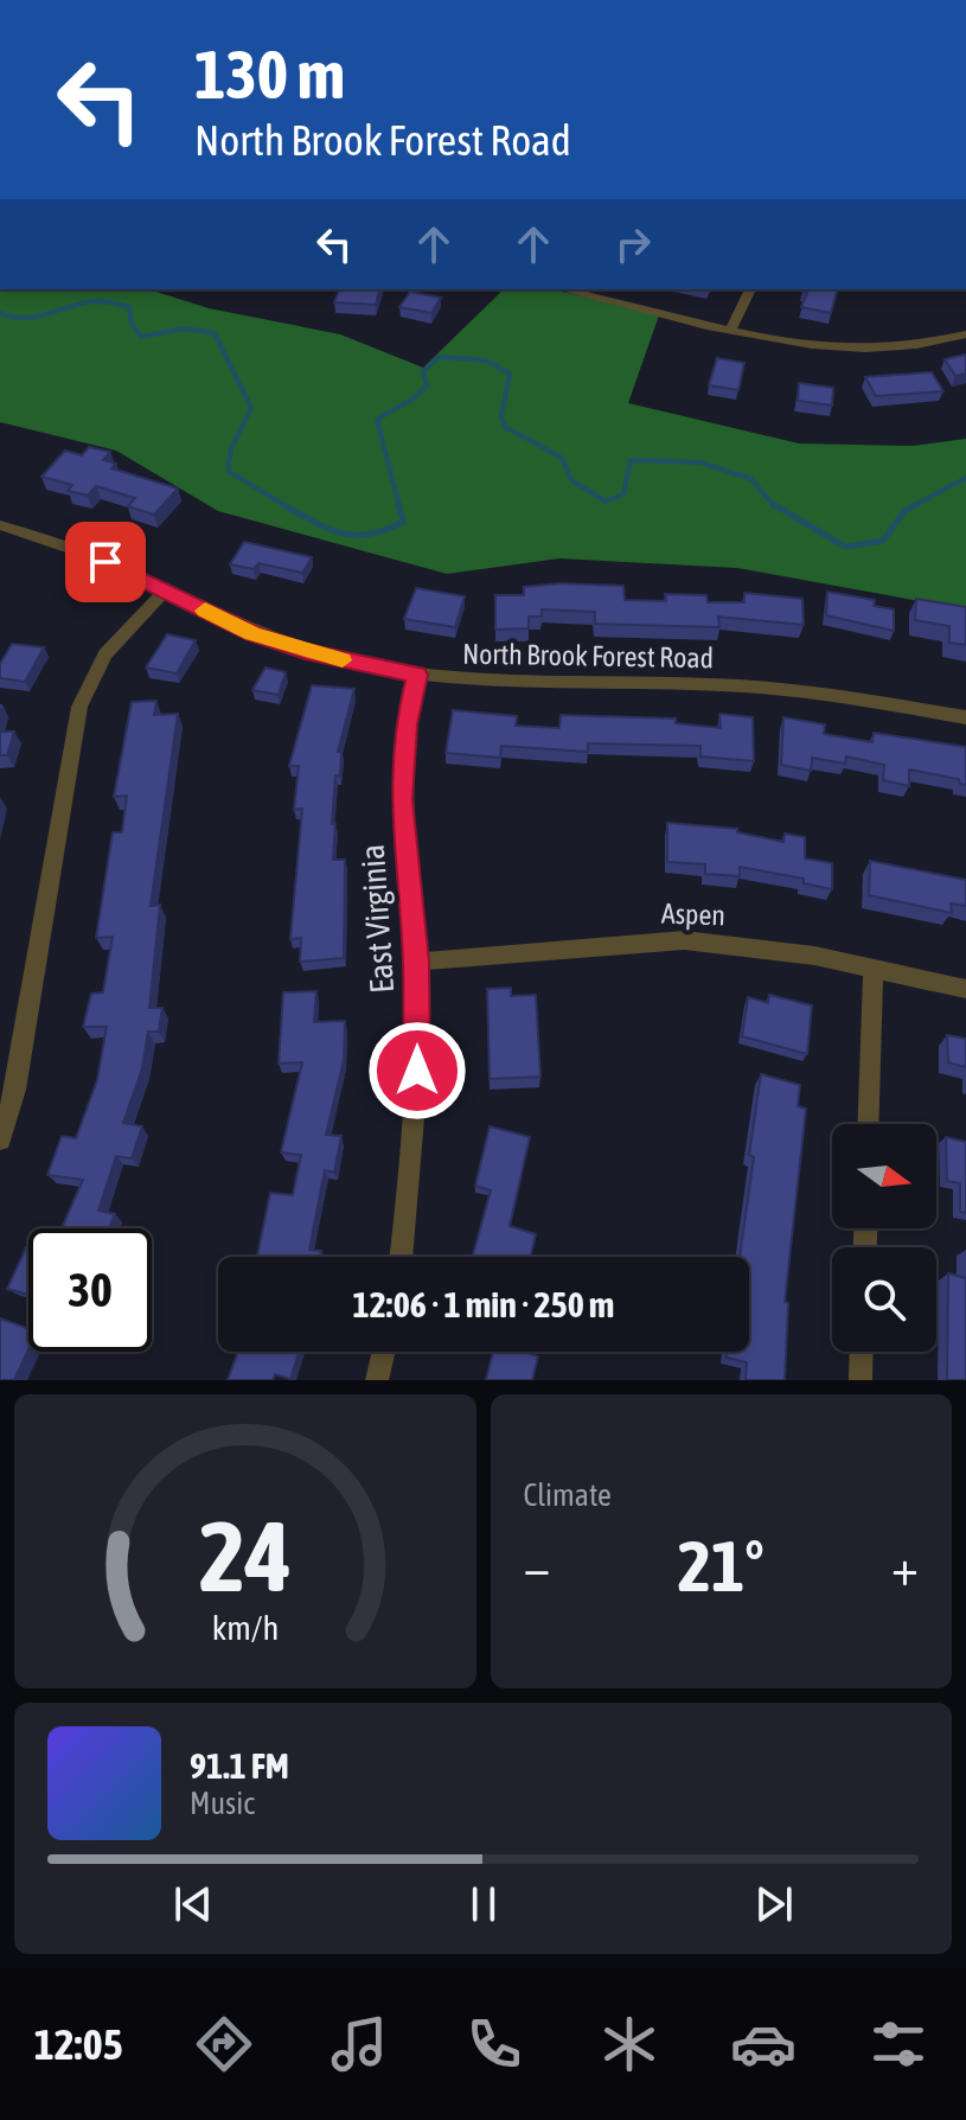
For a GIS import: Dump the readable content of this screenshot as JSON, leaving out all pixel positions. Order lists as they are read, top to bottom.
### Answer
{
  "streets": {
    "street": ["North Brook Forest Road", "Aspen", "East Virginia"]
  },
  "crossings": [
    ["North Brook Forest Road", "East Virginia"],
    ["Aspen", "East Virginia"]
  ],
  "north": "right",
  "page": {
    "turn": ["130 m", "North Brook Forest Road"],
    "limit": "30",
    "trip": "12:06 · 1 min · 250 m",
    "tile": "Climate",
    "heat": ["−", "21°", "+"],
    "song": ["91.1 FM", "Music"],
    "tabs": "12:05",
    "gauge": ["24", "km/h"]
  }
}
